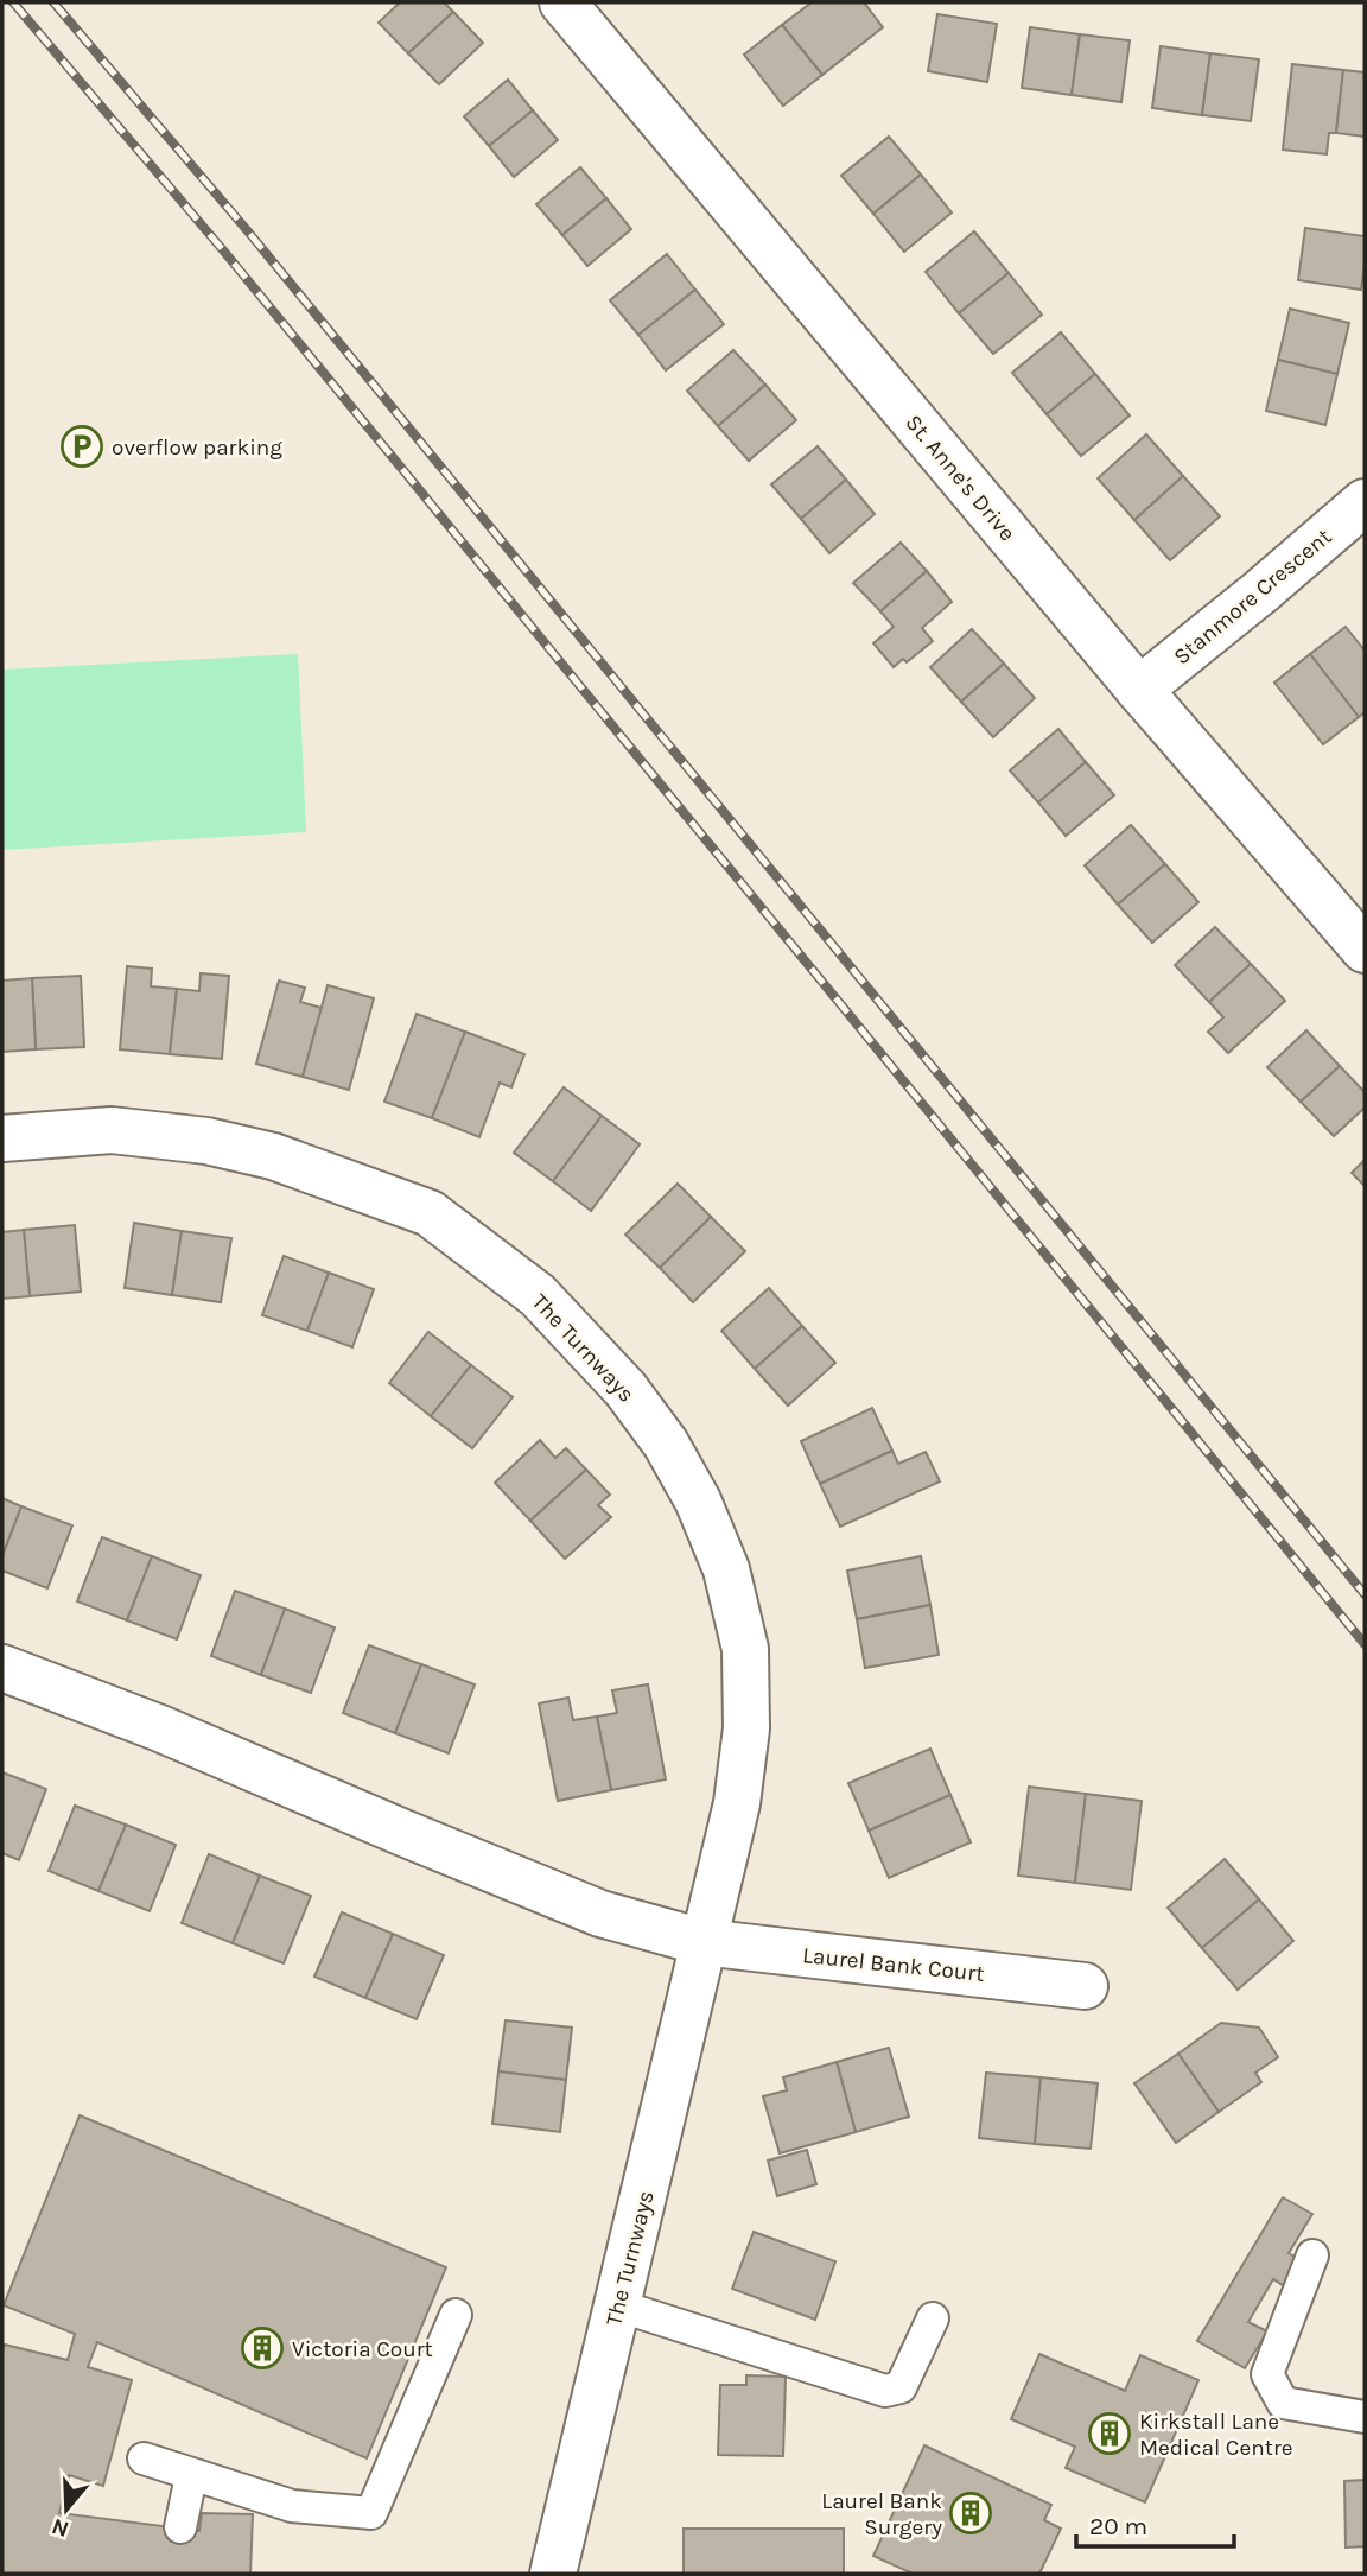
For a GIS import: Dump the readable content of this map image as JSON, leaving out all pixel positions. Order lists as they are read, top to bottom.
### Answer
{
  "streets": {
    "street": [
      "St. Anne's Drive",
      "Stanmore Crescent",
      "The Turnways",
      "Laurel Bank Court"
    ]
  },
  "crossings": [
    ["St. Anne's Drive", "Stanmore Crescent"],
    ["The Turnways", "Laurel Bank Court"]
  ],
  "places": {
    "parking": ["overflow parking"],
    "building": ["Victoria Court", "Kirkstall Lane Medical Centre", "Laurel Bank Surgery"]
  },
  "scale_bar": "20 m",
  "north": "bottom"
}
